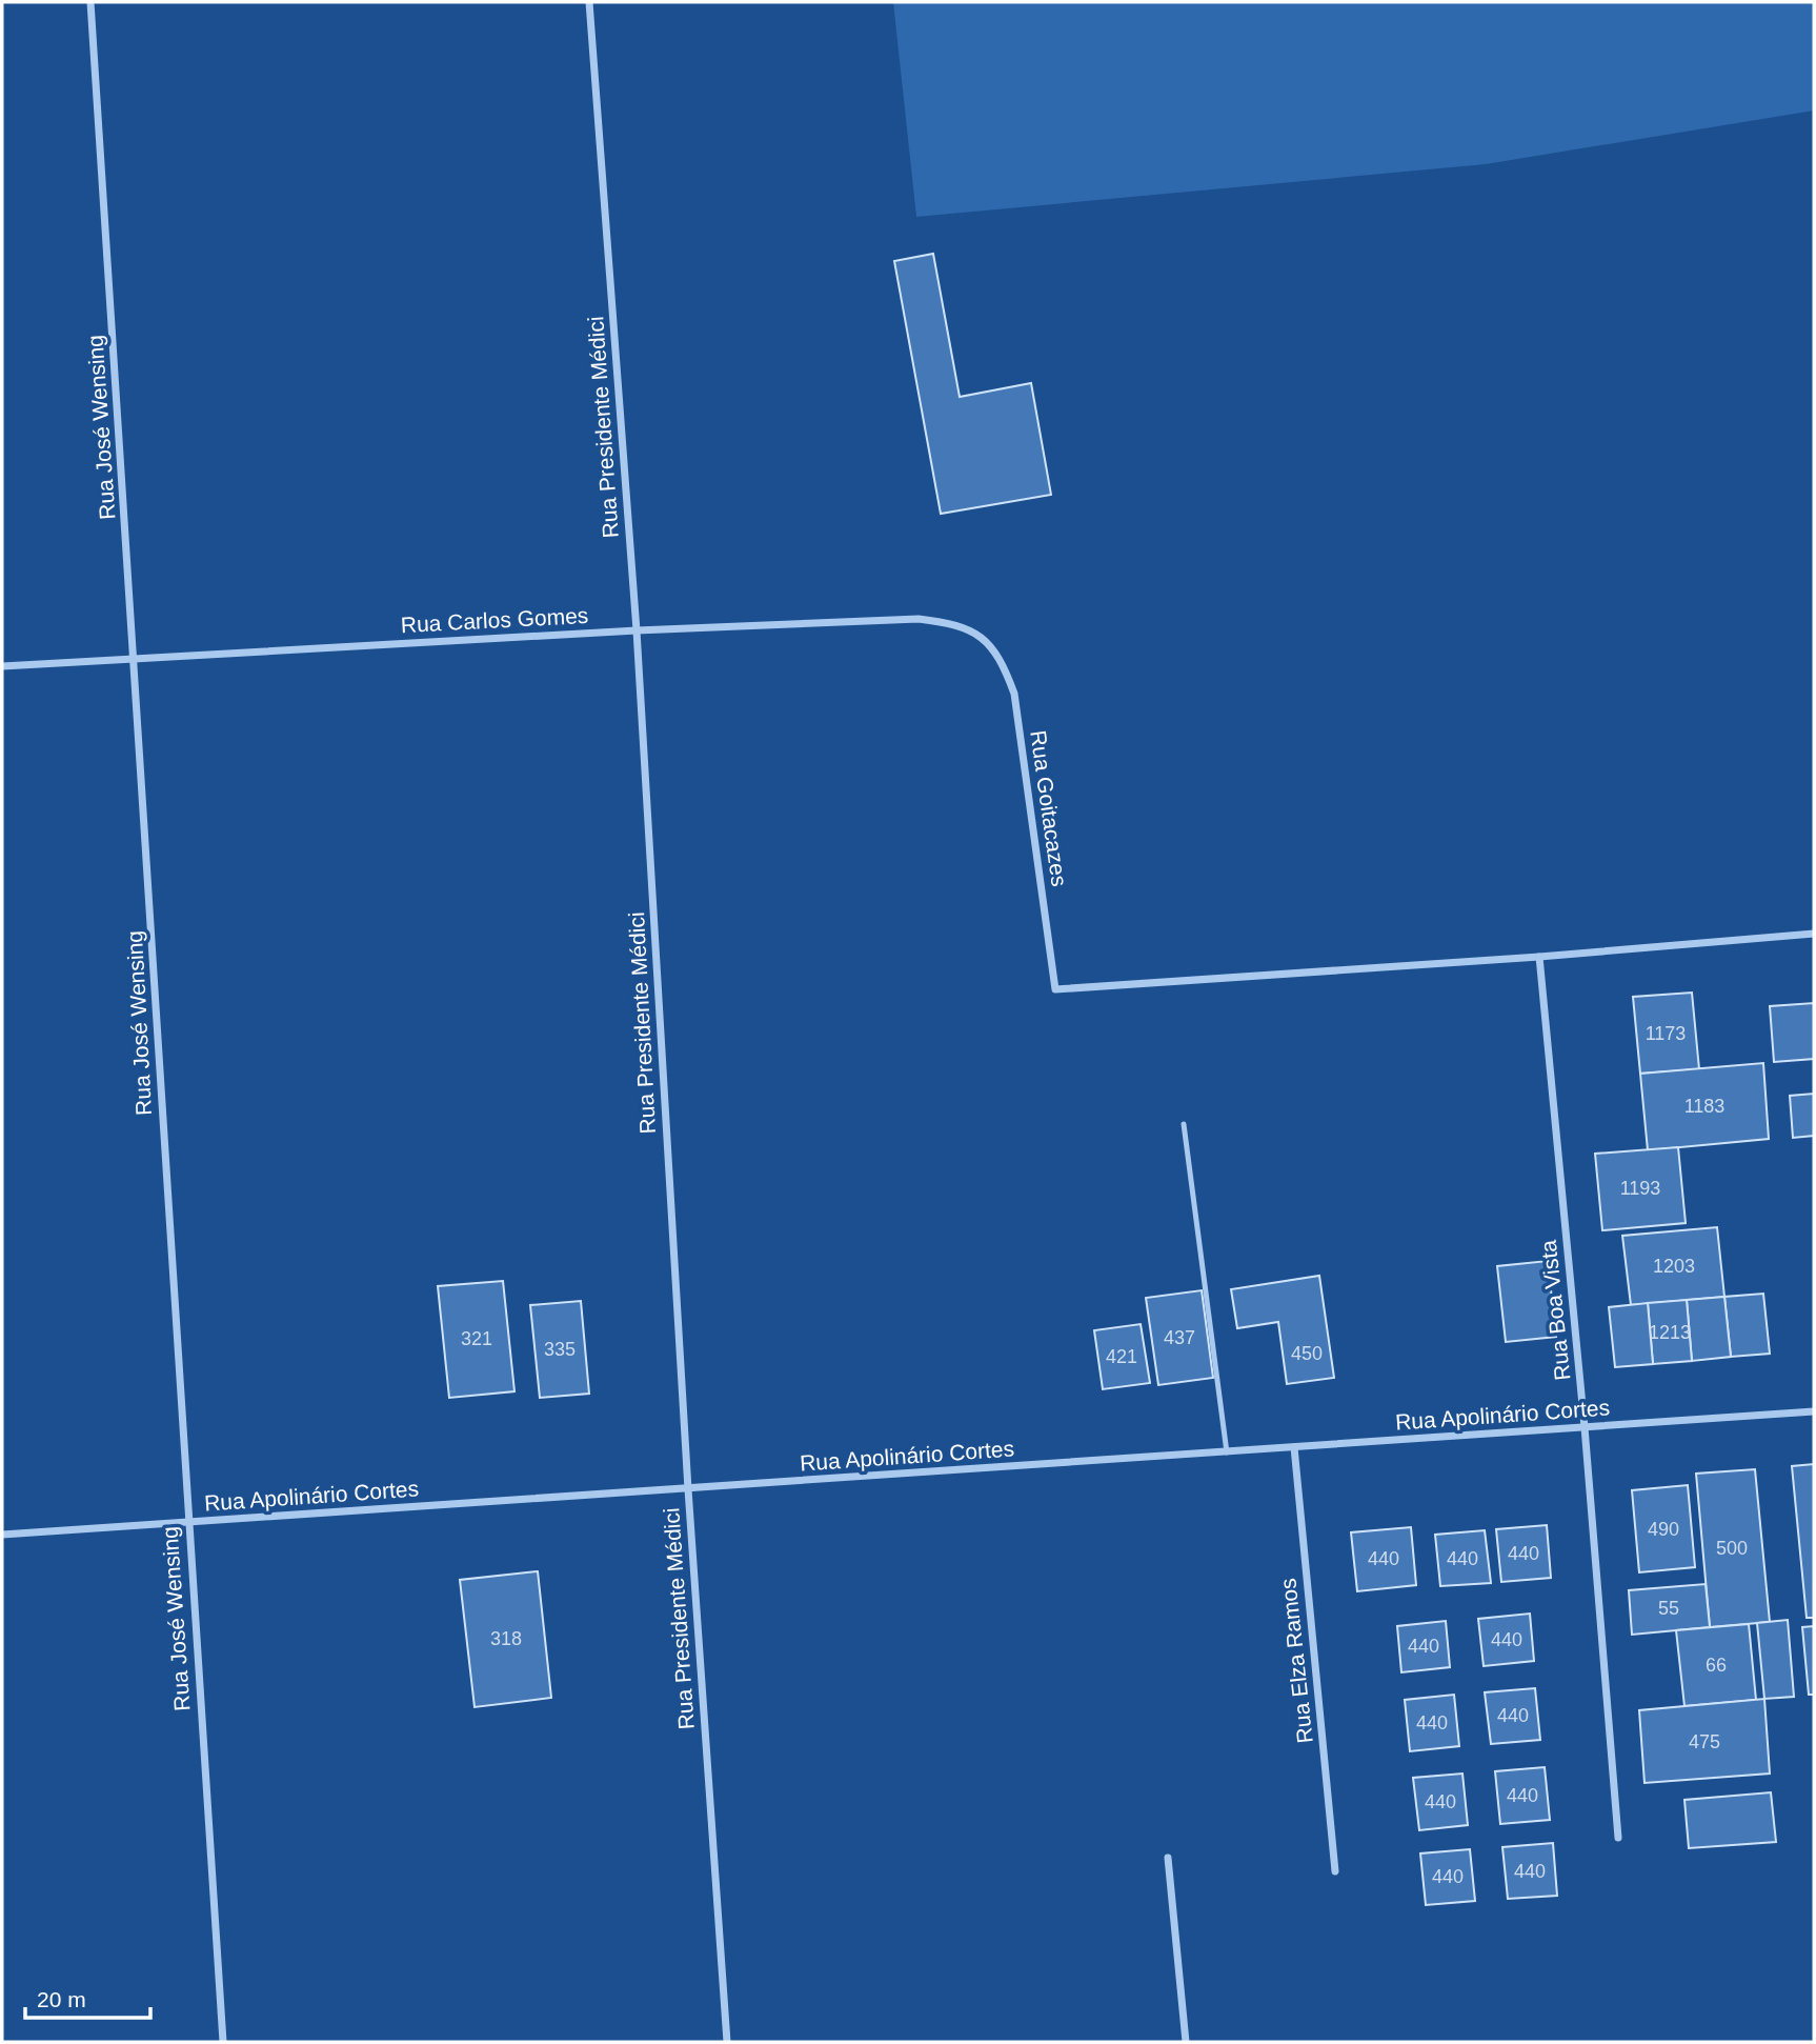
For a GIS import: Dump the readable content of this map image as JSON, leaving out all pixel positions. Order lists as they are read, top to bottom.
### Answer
{
  "streets": {
    "street": [
      "Rua José Wensing",
      "Rua Presidente Médici",
      "Rua Carlos Gomes",
      "Rua Goitacazes",
      "Rua Boa Vista",
      "Rua Apolinário Cortes",
      "Rua Elza Ramos"
    ]
  },
  "crossings": [
    ["Rua José Wensing", "Rua Carlos Gomes"],
    ["Rua José Wensing", "Rua Apolinário Cortes"],
    ["Rua Presidente Médici", "Rua Carlos Gomes"],
    ["Rua Presidente Médici", "Rua Apolinário Cortes"],
    ["Rua Carlos Gomes", "Rua Goitacazes"],
    ["Rua Goitacazes", "Rua Boa Vista"],
    ["Rua Boa Vista", "Rua Apolinário Cortes"],
    ["Rua Apolinário Cortes", "Rua Elza Ramos"]
  ],
  "house_numbers": [
    "1173",
    "1183",
    "1193",
    "1203",
    "1213",
    "437",
    "321",
    "335",
    "450",
    "421",
    "490",
    "500",
    "440",
    "440",
    "440",
    "55",
    "318",
    "440",
    "440",
    "66",
    "440",
    "440",
    "475",
    "440",
    "440",
    "440",
    "440"
  ],
  "scale_bar": "20 m"
}
